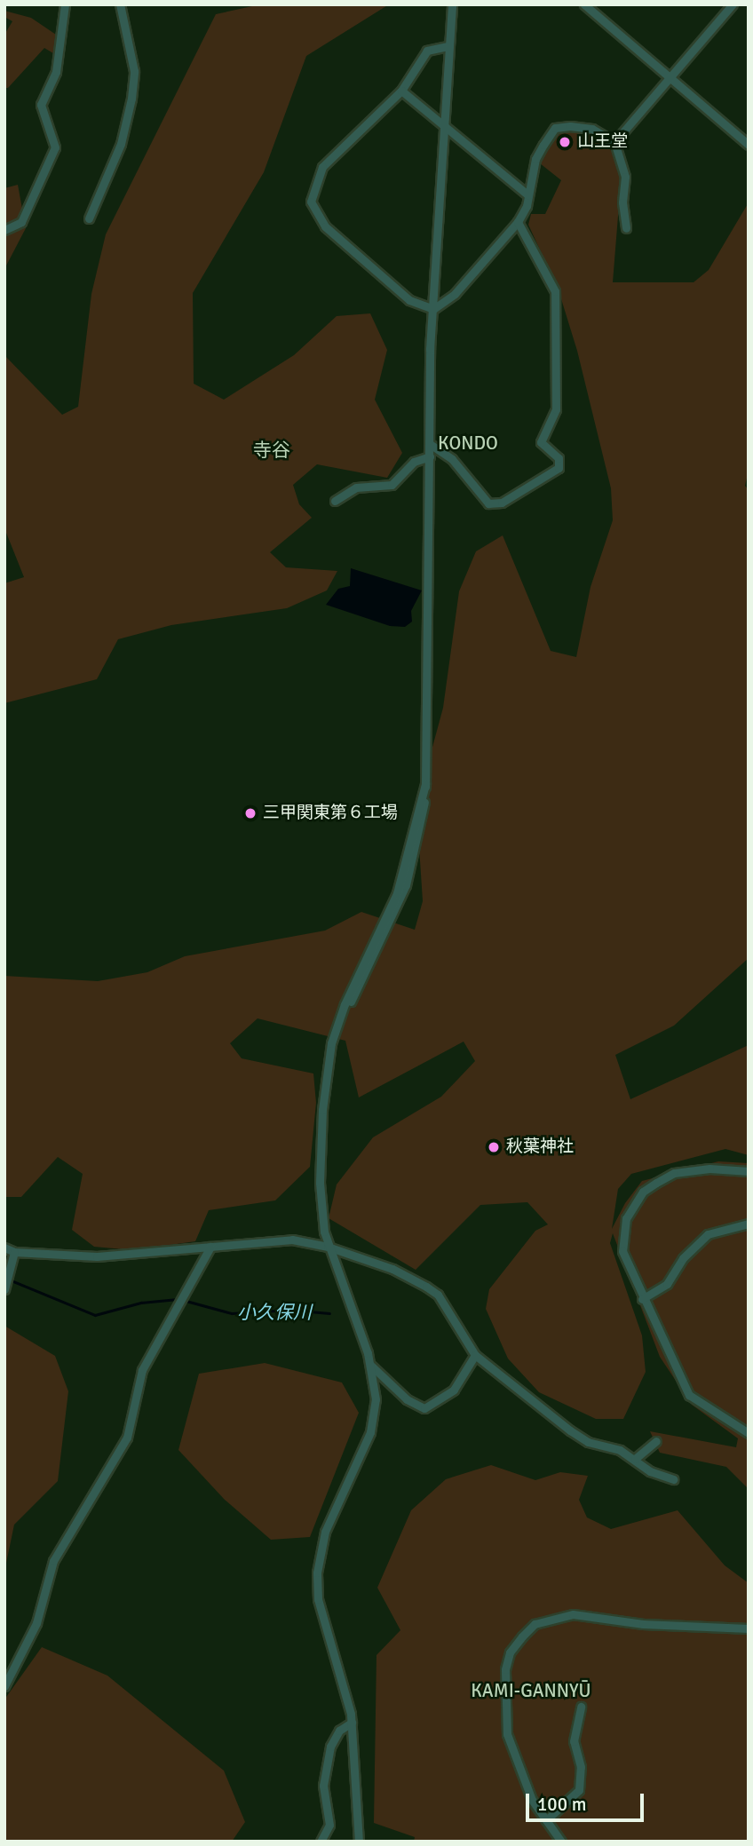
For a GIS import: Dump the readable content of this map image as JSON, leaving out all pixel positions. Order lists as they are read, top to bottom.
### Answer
{
  "districts": ["KONDO", "寺谷", "KAMI-GANNYŪ"],
  "water": ["小久保川"],
  "places": ["山王堂", "三甲関東第６工場", "秋葉神社"],
  "scale_bar": "100 m"
}
